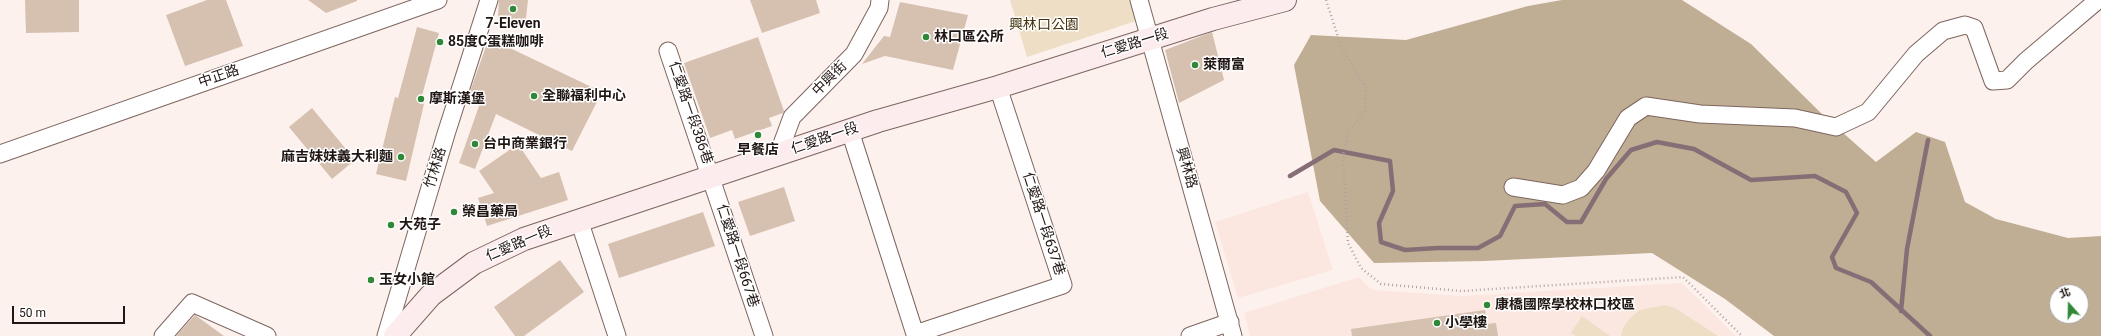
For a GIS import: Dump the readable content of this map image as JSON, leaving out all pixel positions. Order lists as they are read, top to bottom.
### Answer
{
  "streets": {
    "main road": ["仁愛路一段"],
    "street": [
      "中正路",
      "中興街",
      "仁愛路一段386巷",
      "竹林路",
      "興林路",
      "仁愛路一段637巷",
      "仁愛路一段667巷"
    ]
  },
  "crossings": [
    ["仁愛路一段", "中興街"],
    ["仁愛路一段", "仁愛路一段386巷"],
    ["仁愛路一段", "興林路"],
    ["仁愛路一段", "仁愛路一段637巷"],
    ["仁愛路一段", "仁愛路一段667巷"],
    ["仁愛路一段386巷", "仁愛路一段667巷"]
  ],
  "parks": ["興林口公園"],
  "places": [
    "7-Eleven",
    "林口區公所",
    "85度C蛋糕咖啡",
    "萊爾富",
    "全聯福利中心",
    "摩斯漢堡",
    "早餐店",
    "台中商業銀行",
    "麻吉妹妹義大利麵",
    "榮昌藥局",
    "大苑子",
    "玉女小館",
    "康橋國際學校林口校區",
    "小學樓"
  ],
  "scale_bar": "50 m",
  "north": "top"
}
